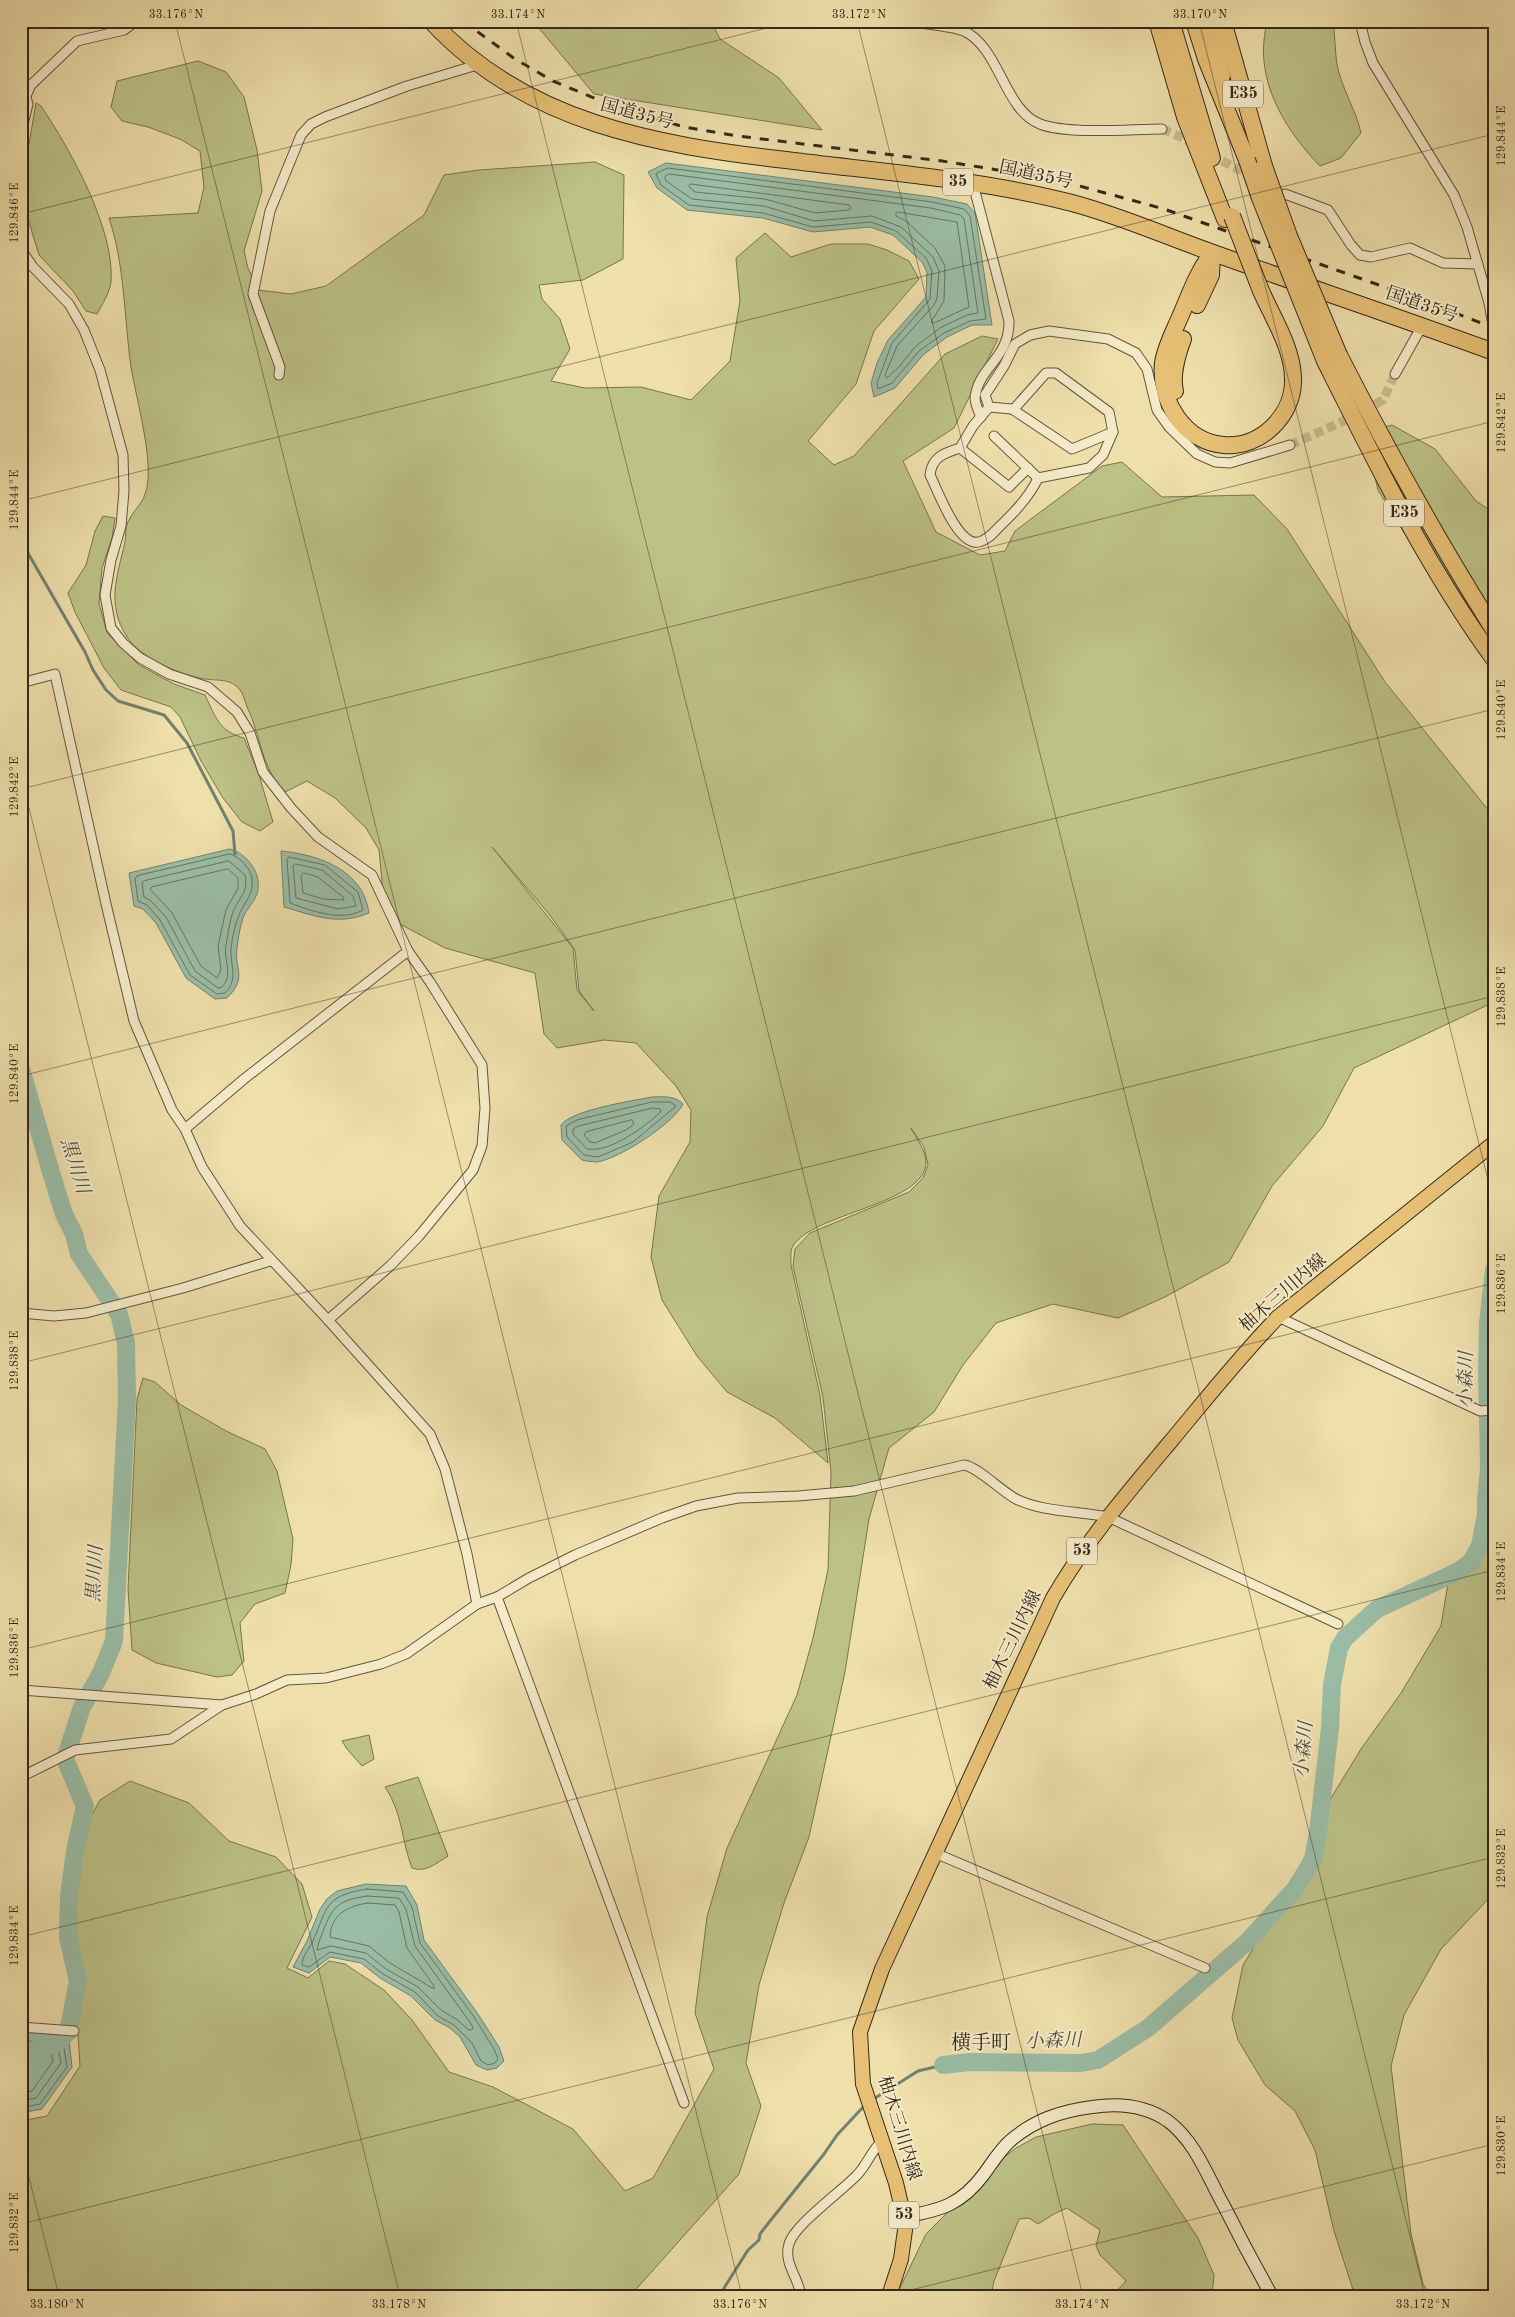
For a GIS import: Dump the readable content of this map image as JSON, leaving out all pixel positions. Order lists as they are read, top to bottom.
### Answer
{
  "streets": {
    "highway": ["E35", "国道35号", "35"],
    "main road": ["柚木三川内線", "53"]
  },
  "districts": ["横手町"],
  "water": ["黒川川", "小森川"],
  "coordinates": [
    "33.176°N",
    "33.174°N",
    "33.172°N",
    "33.170°N",
    "129.844°E",
    "129.846°E",
    "129.842°E",
    "129.840°E",
    "129.838°E",
    "129.836°E",
    "129.834°E",
    "129.832°E",
    "129.830°E",
    "33.180°N",
    "33.178°N"
  ]
}
